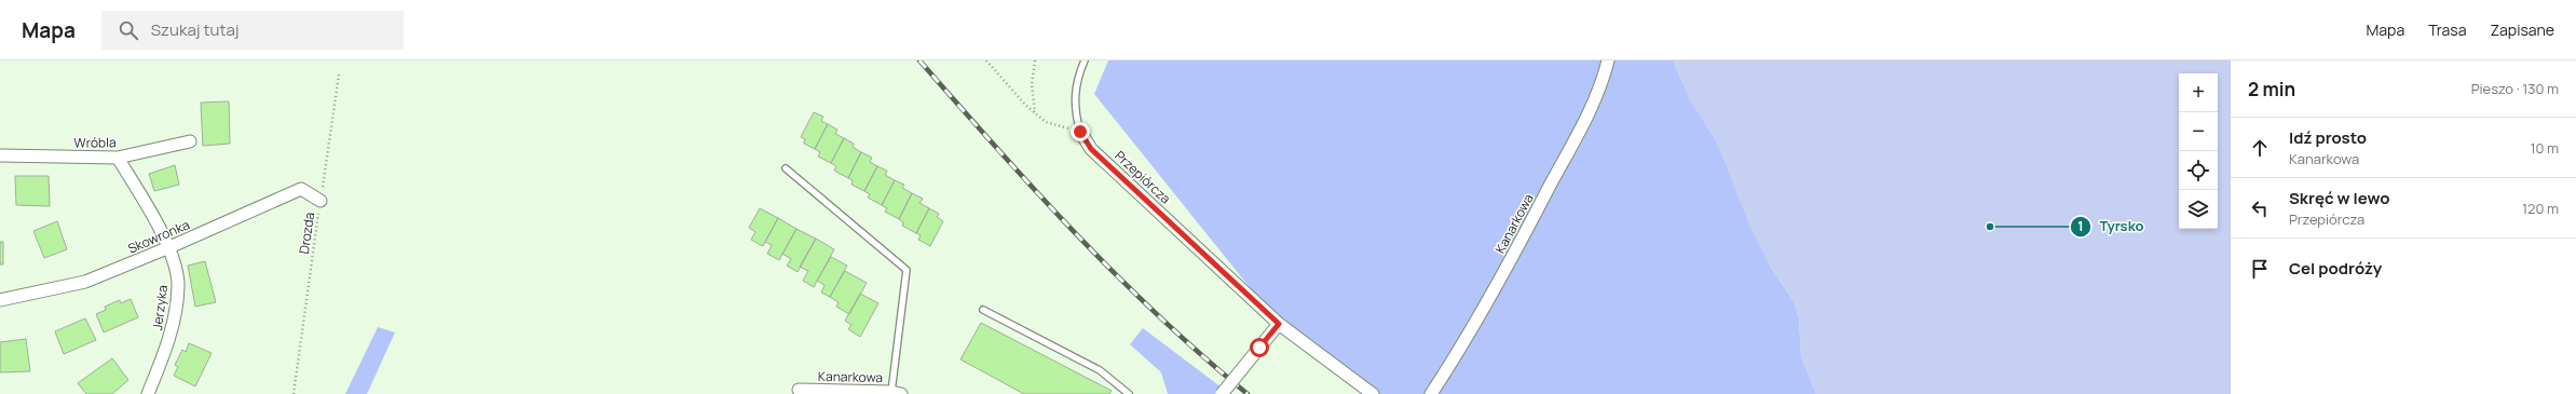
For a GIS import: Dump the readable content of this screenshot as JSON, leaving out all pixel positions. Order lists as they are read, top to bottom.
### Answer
{
  "streets": {
    "street": [
      "Wróbla",
      "Przepiórcza",
      "Kanarkowa",
      "Skowronka",
      "Jerzyka"
    ],
    "path": ["Drozda"]
  },
  "crossings": [
    ["Wróbla", "Jerzyka"],
    ["Drozda", "Skowronka"],
    ["Skowronka", "Jerzyka"]
  ],
  "places": ["Tyrsko"],
  "page": {
    "header": "Mapa",
    "search": "Szukaj tutaj",
    "nav": ["Mapa", "Trasa", "Zapisane"],
    "heading": ["2 min", "Pieszo · 130 m"],
    "map_buttons": ["+", "−"],
    "list": [
      ["Idź prosto", "Kanarkowa", "10 m"],
      ["Skręć w lewo", "Przepiórcza", "120 m"],
      "Cel podróży"
    ]
  }
}
